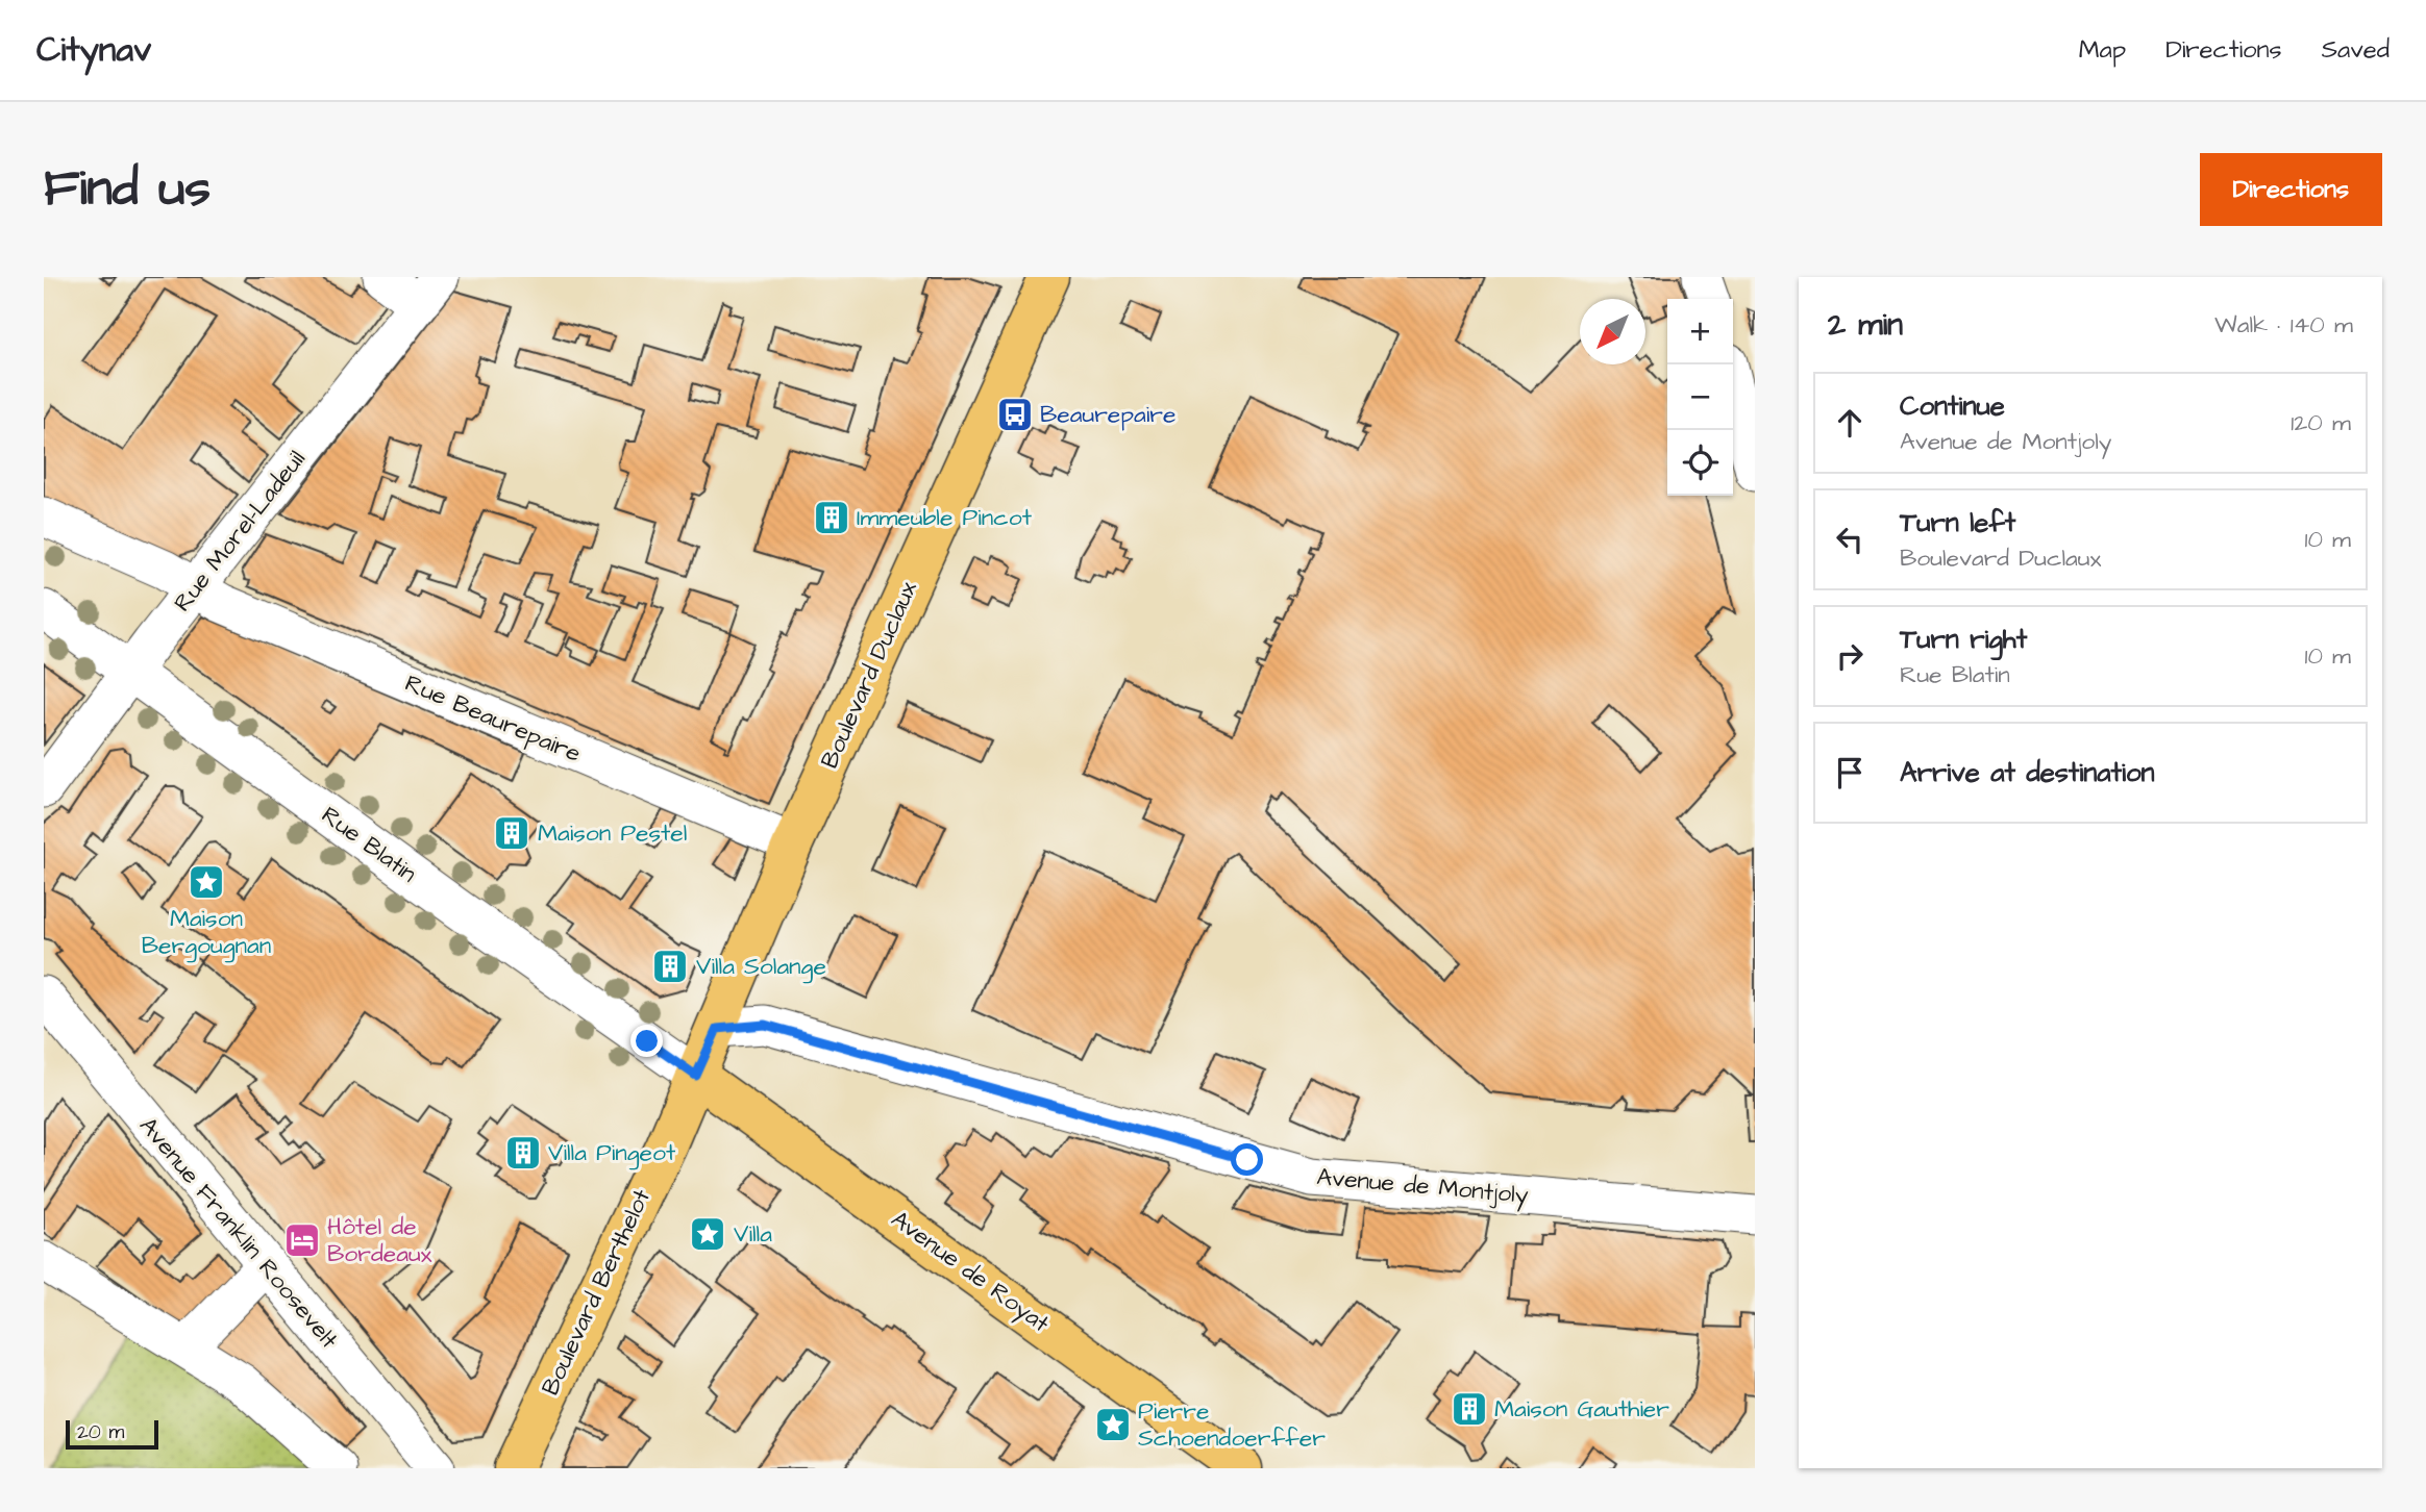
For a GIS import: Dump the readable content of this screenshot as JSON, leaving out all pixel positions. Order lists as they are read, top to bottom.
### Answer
{
  "streets": {
    "main road": ["Boulevard Duclaux", "Avenue de Royat", "Boulevard Berthelot"],
    "street": [
      "Rue Morel-Ladeuil",
      "Rue Beaurepaire",
      "Rue Blatin",
      "Avenue de Montjoly",
      "Avenue Franklin Roosevelt"
    ]
  },
  "crossings": [
    ["Rue Morel-Ladeuil", "Rue Beaurepaire"],
    ["Rue Morel-Ladeuil", "Rue Blatin"],
    ["Boulevard Duclaux", "Rue Beaurepaire"],
    ["Boulevard Duclaux", "Rue Blatin"],
    ["Boulevard Duclaux", "Avenue de Montjoly"],
    ["Boulevard Duclaux", "Avenue de Royat"],
    ["Boulevard Duclaux", "Boulevard Berthelot"],
    ["Rue Blatin", "Avenue de Royat"],
    ["Rue Blatin", "Boulevard Berthelot"],
    ["Avenue de Royat", "Boulevard Berthelot"]
  ],
  "places": {
    "bus stop": ["Beaurepaire"],
    "building": [
      "Immeuble Pincot",
      "Maison Pestel",
      "Villa Solange",
      "Villa Pingeot",
      "Maison Gauthier"
    ],
    "place": ["Maison Bergougnan", "Villa", "Pierre Schoendoerffer"],
    "hotel": ["Hôtel de Bordeaux"]
  },
  "scale_bar": "20 m",
  "north": "bottom left",
  "page": {
    "header": "Citynav",
    "nav": ["Map", "Directions", "Saved"],
    "buttons": "Directions",
    "title": "Find us",
    "heading": ["2 min", "Walk · 140 m"],
    "map_buttons": ["+", "−"],
    "list": [
      ["Continue", "Avenue de Montjoly", "120 m"],
      ["Turn left", "Boulevard Duclaux", "10 m"],
      ["Turn right", "Rue Blatin", "10 m"],
      "Arrive at destination"
    ],
    "scale": "20 m"
  }
}
